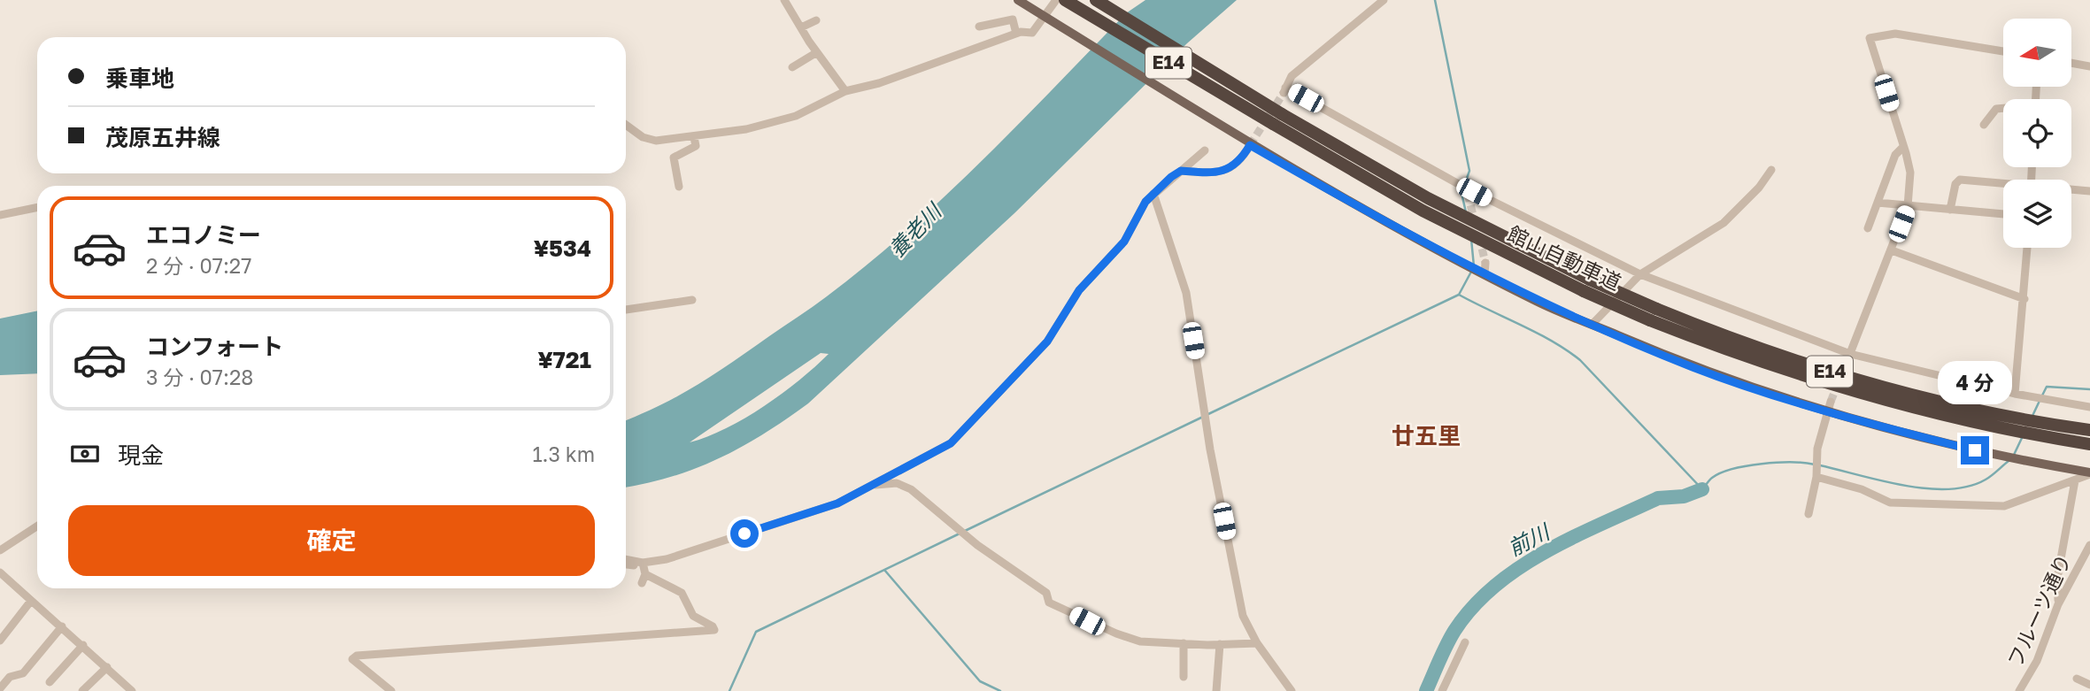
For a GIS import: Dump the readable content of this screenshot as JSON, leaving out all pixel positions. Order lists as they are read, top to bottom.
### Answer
{
  "streets": {
    "highway": ["E14", "館山自動車道"],
    "street": ["フルーツ通り"]
  },
  "districts": ["廿五里"],
  "water": ["養老川", "前川"],
  "north": "left",
  "page": {
    "banner": ["乗車地", "茂原五井線"],
    "list": [
      {
        "name": "エコノミー",
        "note": "2 分 · 07:27",
        "value": "¥534"
      },
      {
        "name": "コンフォート",
        "note": "3 分 · 07:28",
        "value": "¥721"
      }
    ],
    "bubble": "4 分",
    "pay": ["現金", "1.3 km"],
    "buttons": "確定"
  }
}
